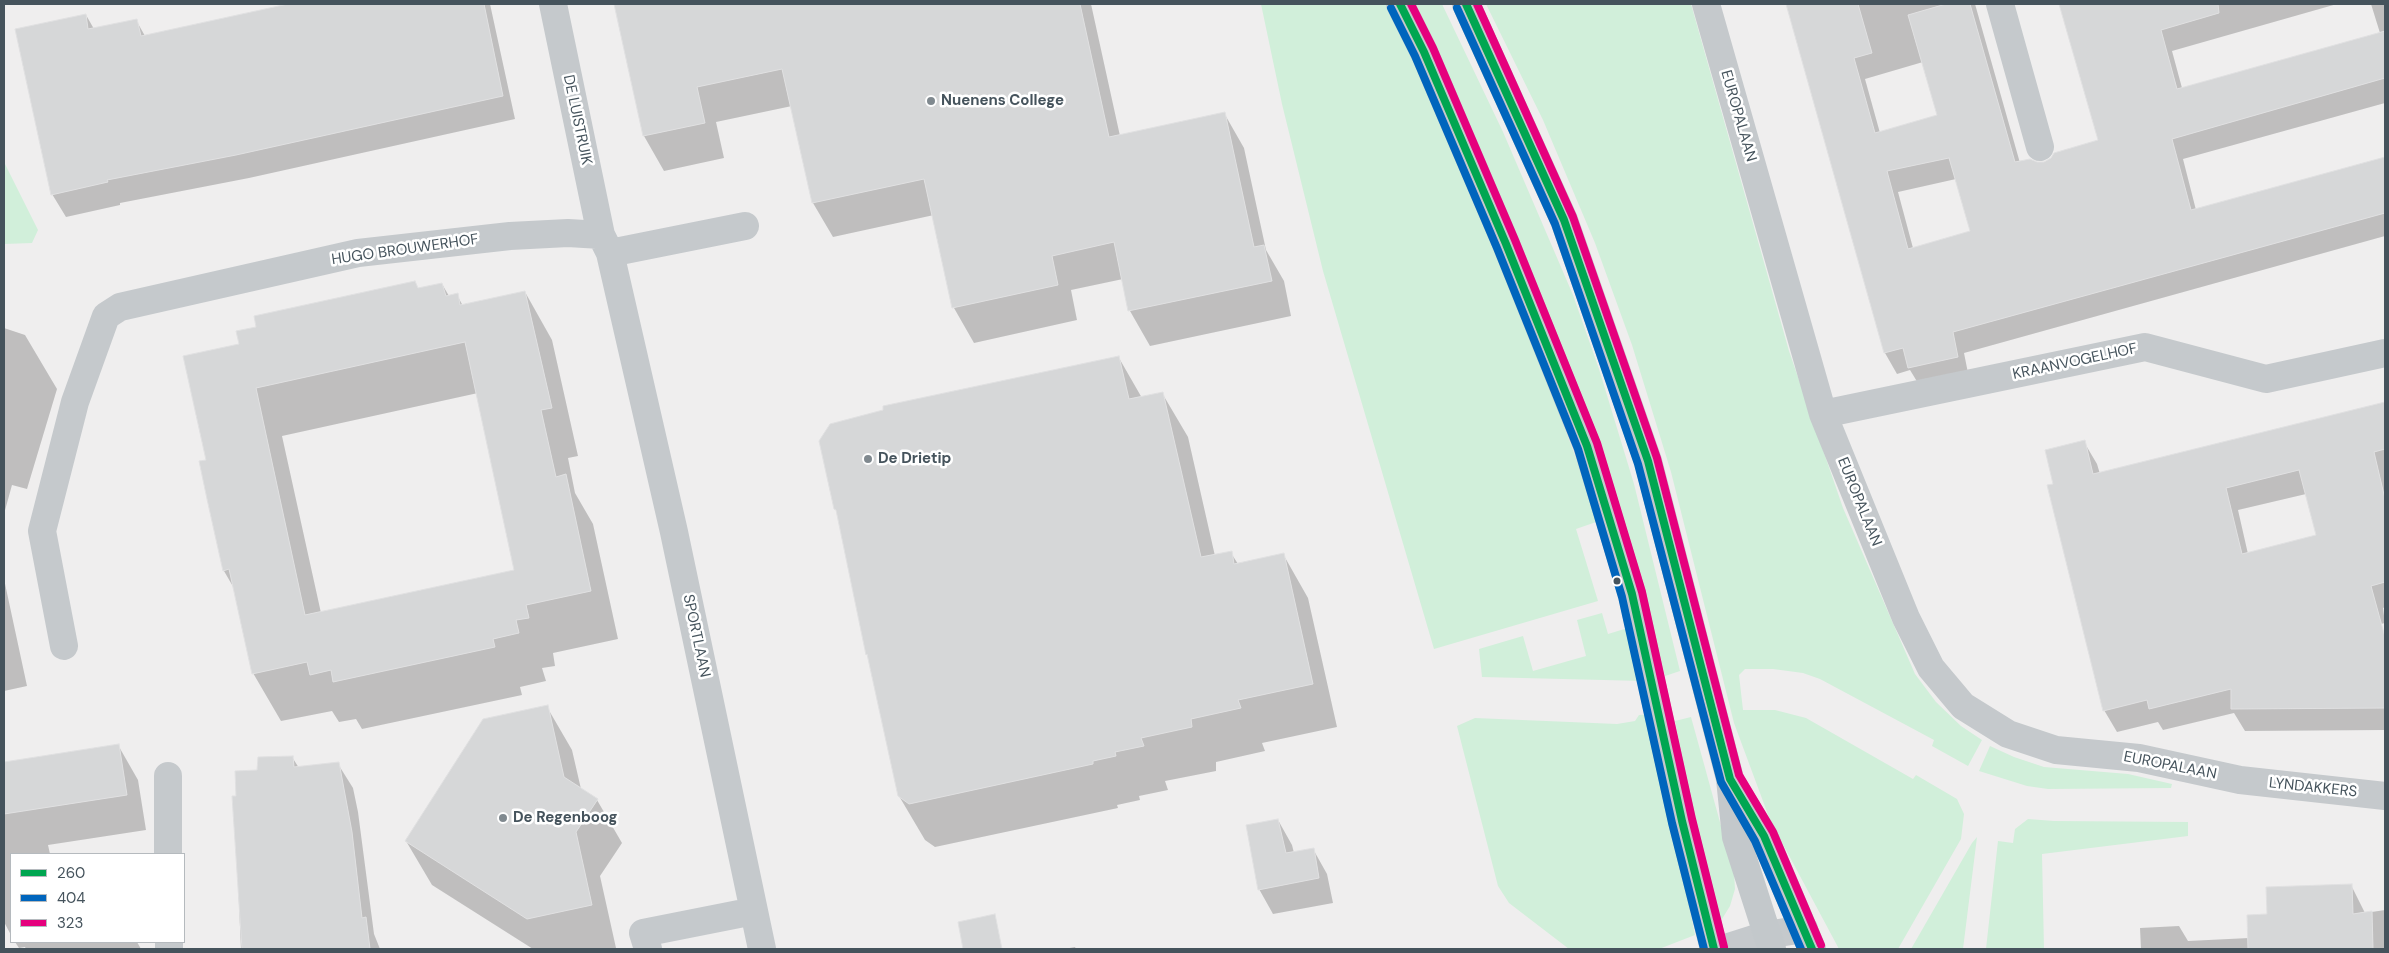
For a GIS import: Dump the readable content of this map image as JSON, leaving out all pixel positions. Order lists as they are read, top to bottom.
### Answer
{
  "streets": {
    "street": [
      "EUROPALAAN",
      "DE LUISTRUIK",
      "HUGO BROUWERHOF",
      "KRAANVOGELHOF",
      "SPORTLAAN",
      "LYNDAKKERS"
    ]
  },
  "crossings": [
    ["EUROPALAAN", "KRAANVOGELHOF"],
    ["EUROPALAAN", "LYNDAKKERS"],
    ["DE LUISTRUIK", "HUGO BROUWERHOF"],
    ["DE LUISTRUIK", "SPORTLAAN"],
    ["HUGO BROUWERHOF", "SPORTLAAN"]
  ],
  "places": ["Nuenens College", "De Drietip", "De Regenboog"],
  "lines": ["transit line 260", "transit line 323", "transit line 404"],
  "legend": ["260", "404", "323"]
}
